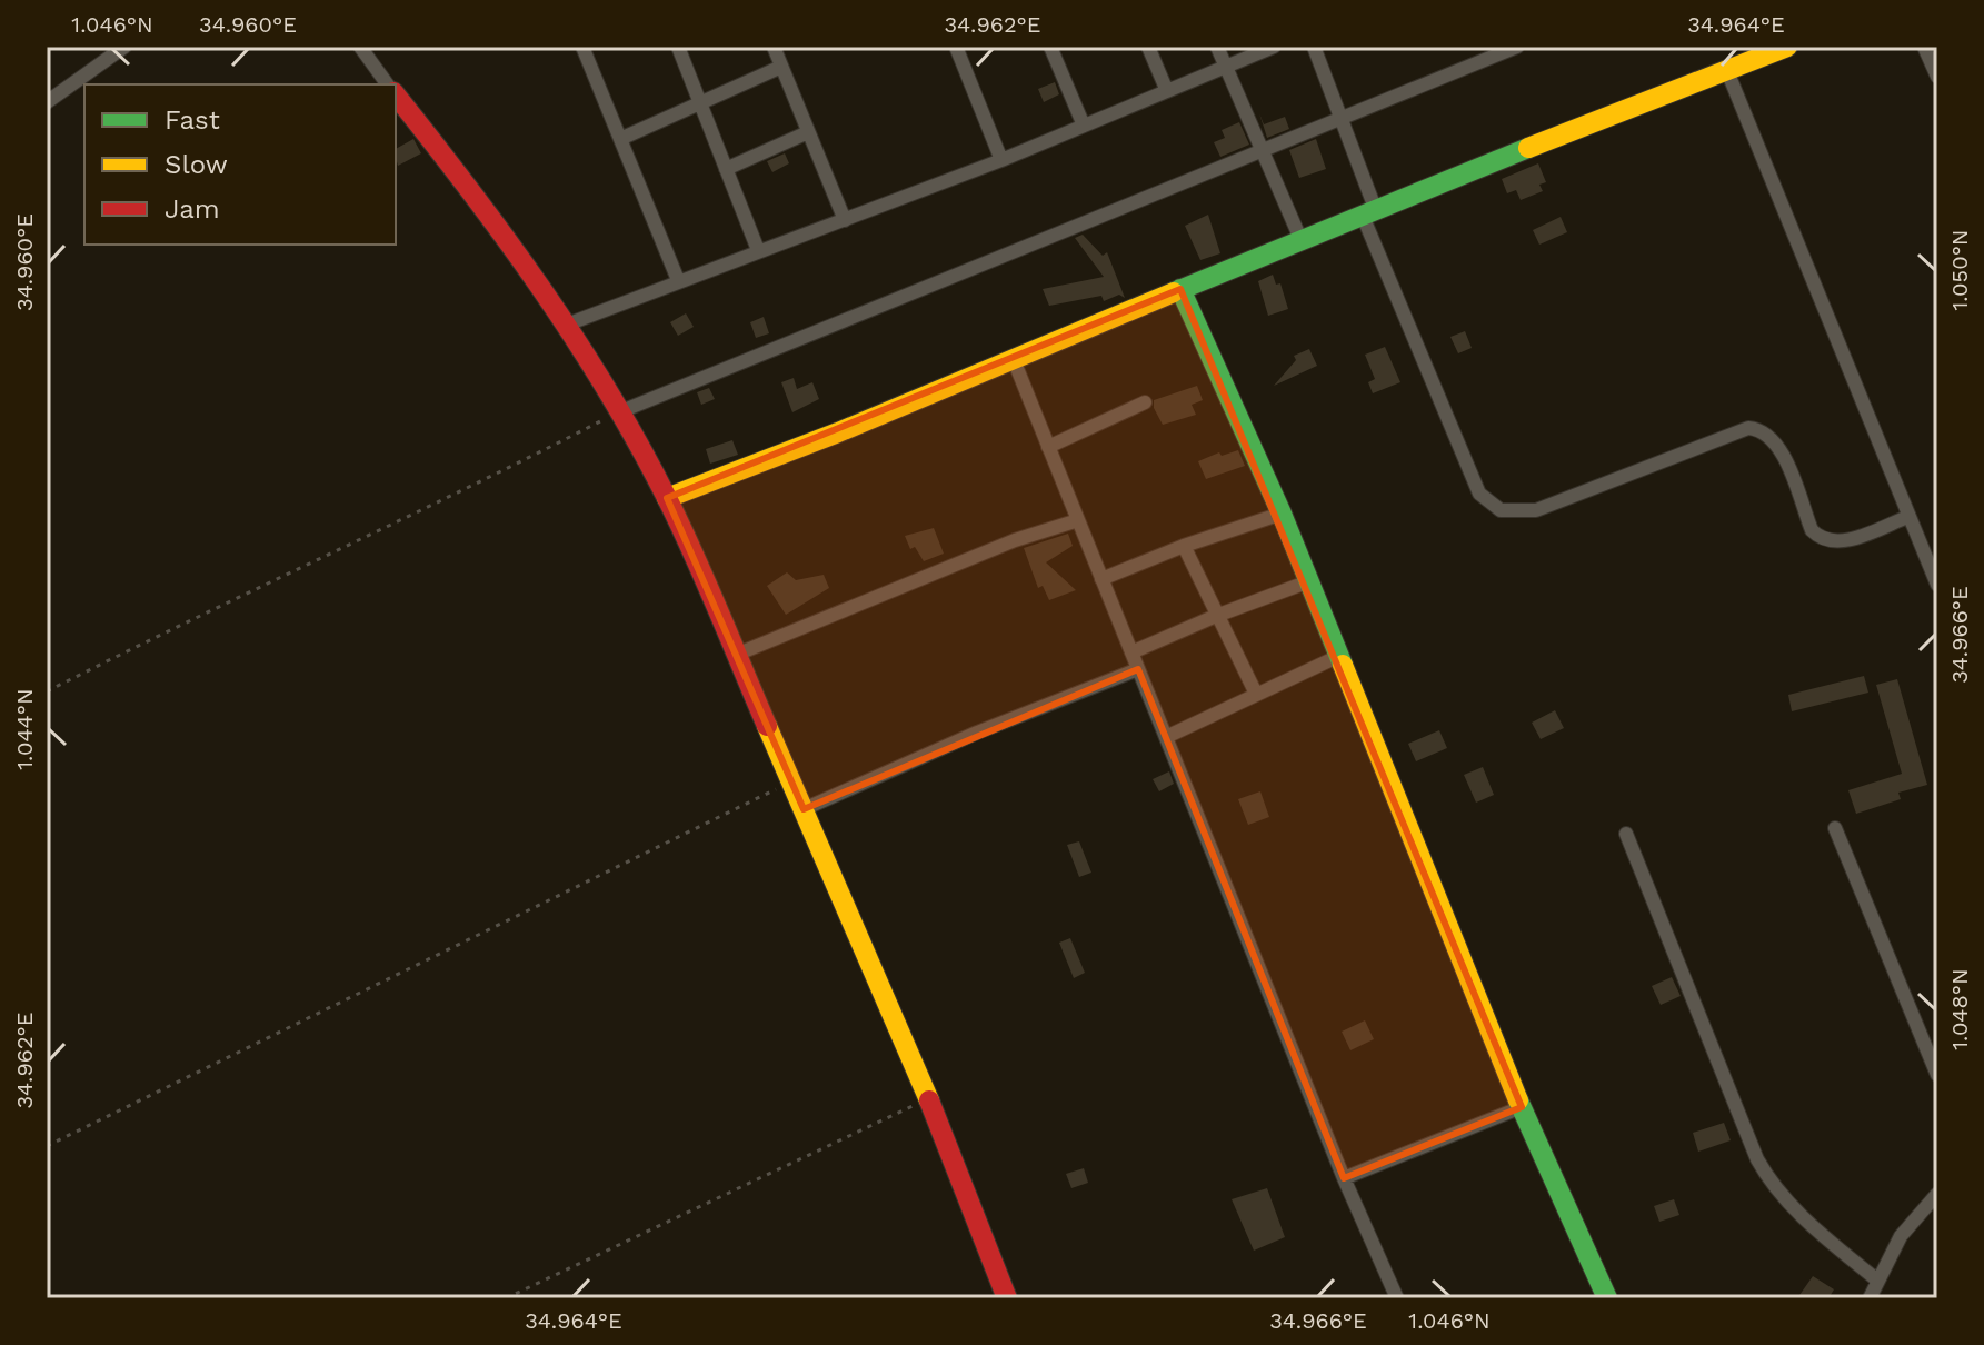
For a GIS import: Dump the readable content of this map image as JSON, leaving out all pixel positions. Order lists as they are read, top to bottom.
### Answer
{
  "legend": ["Fast", "Slow", "Jam"],
  "coordinates": [
    "1.046°N",
    "34.960°E",
    "34.962°E",
    "34.964°E",
    "1.050°N",
    "34.966°E",
    "1.044°N",
    "1.048°N"
  ]
}
